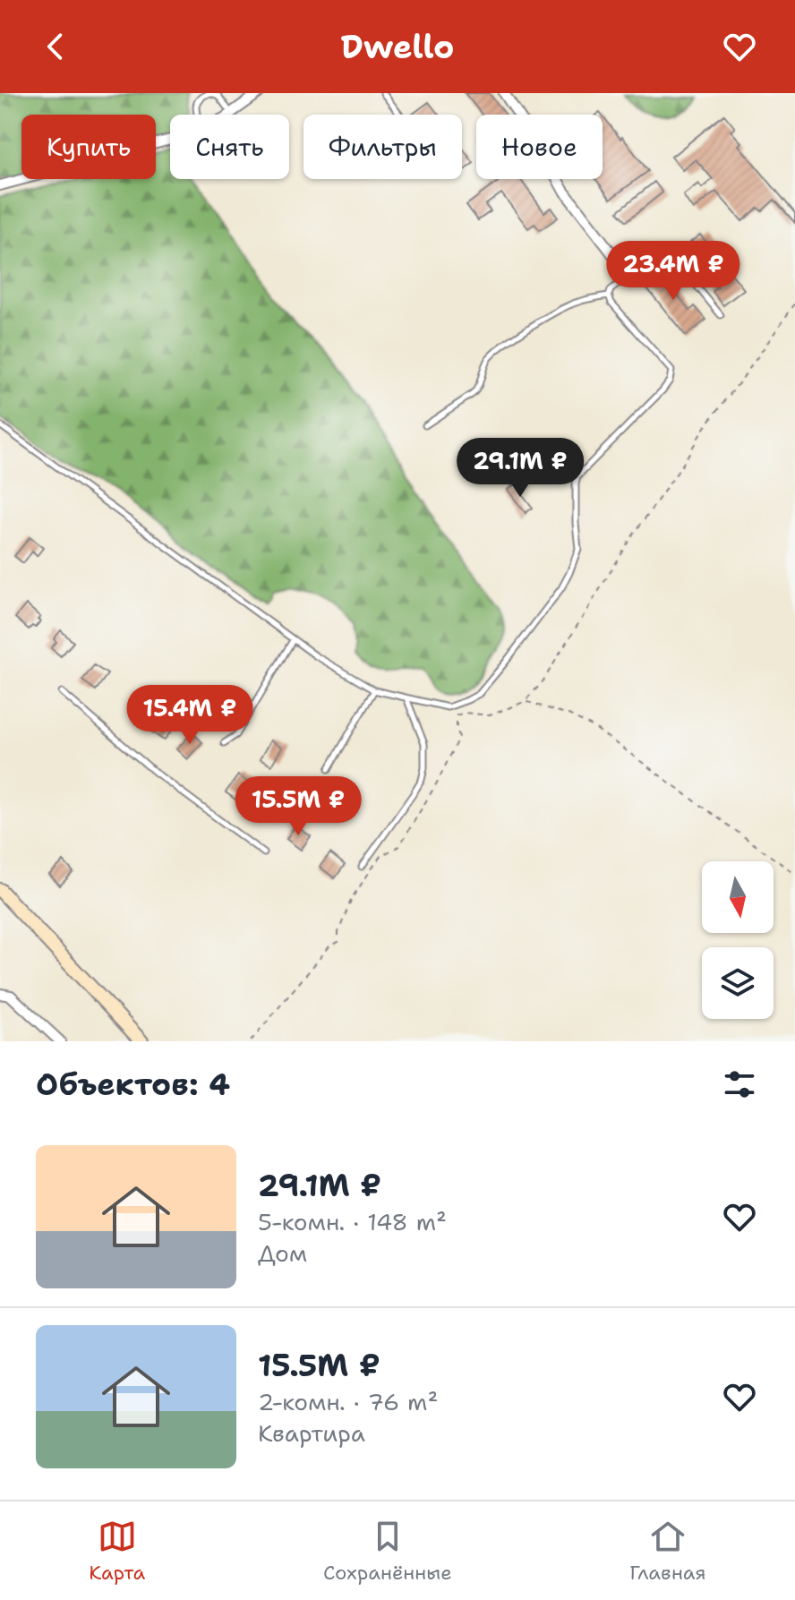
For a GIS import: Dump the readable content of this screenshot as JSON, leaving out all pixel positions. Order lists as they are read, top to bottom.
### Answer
{
  "north": "bottom",
  "page": {
    "header": "Dwello",
    "chip": [
      "Купить",
      "Снять",
      "Фильтры",
      "Новое"
    ],
    "price": [
      "23.4M ₽",
      "29.1M ₽",
      "15.4M ₽",
      "15.5M ₽"
    ],
    "heading": "Объектов: 4",
    "list": [
      {
        "name": "29.1M ₽",
        "note": "5-комн. · 148 m² · Дом"
      },
      {
        "name": "15.5M ₽",
        "note": "2-комн. · 76 m² · Квартира"
      }
    ],
    "tabs": ["Карта", "Сохранённые", "Главная"]
  }
}
